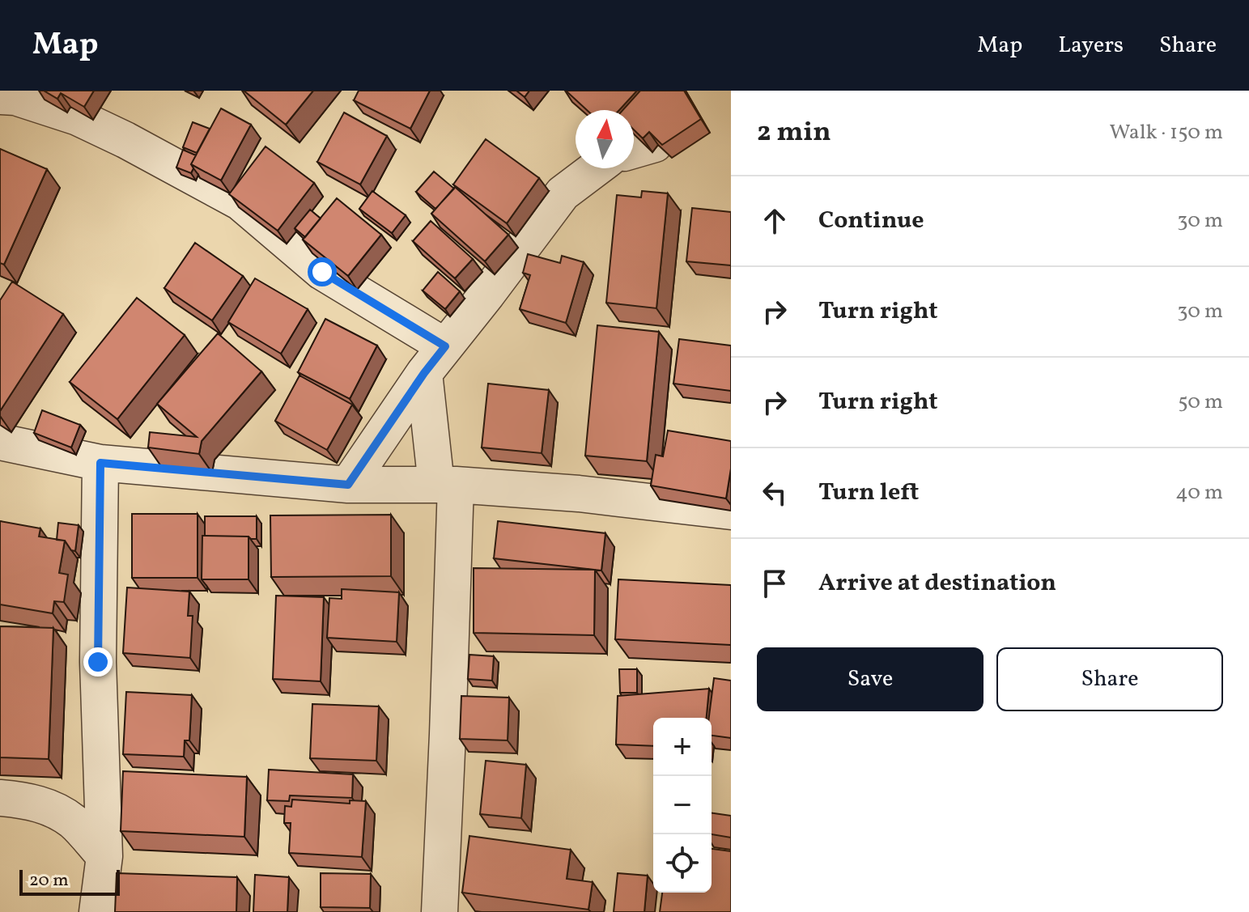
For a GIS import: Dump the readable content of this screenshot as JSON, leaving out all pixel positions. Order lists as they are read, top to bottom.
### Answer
{
  "scale_bar": "20 m",
  "north": "top",
  "page": {
    "header": "Map",
    "nav": ["Map", "Layers", "Share"],
    "heading": ["2 min", "Walk · 150 m"],
    "list": [
      ["Continue", "30 m"],
      ["Turn right", "30 m"],
      ["Turn right", "50 m"],
      ["Turn left", "40 m"],
      "Arrive at destination"
    ],
    "buttons": ["Save", "Share"],
    "map_buttons": ["+", "−"],
    "scale": "20 m"
  }
}
